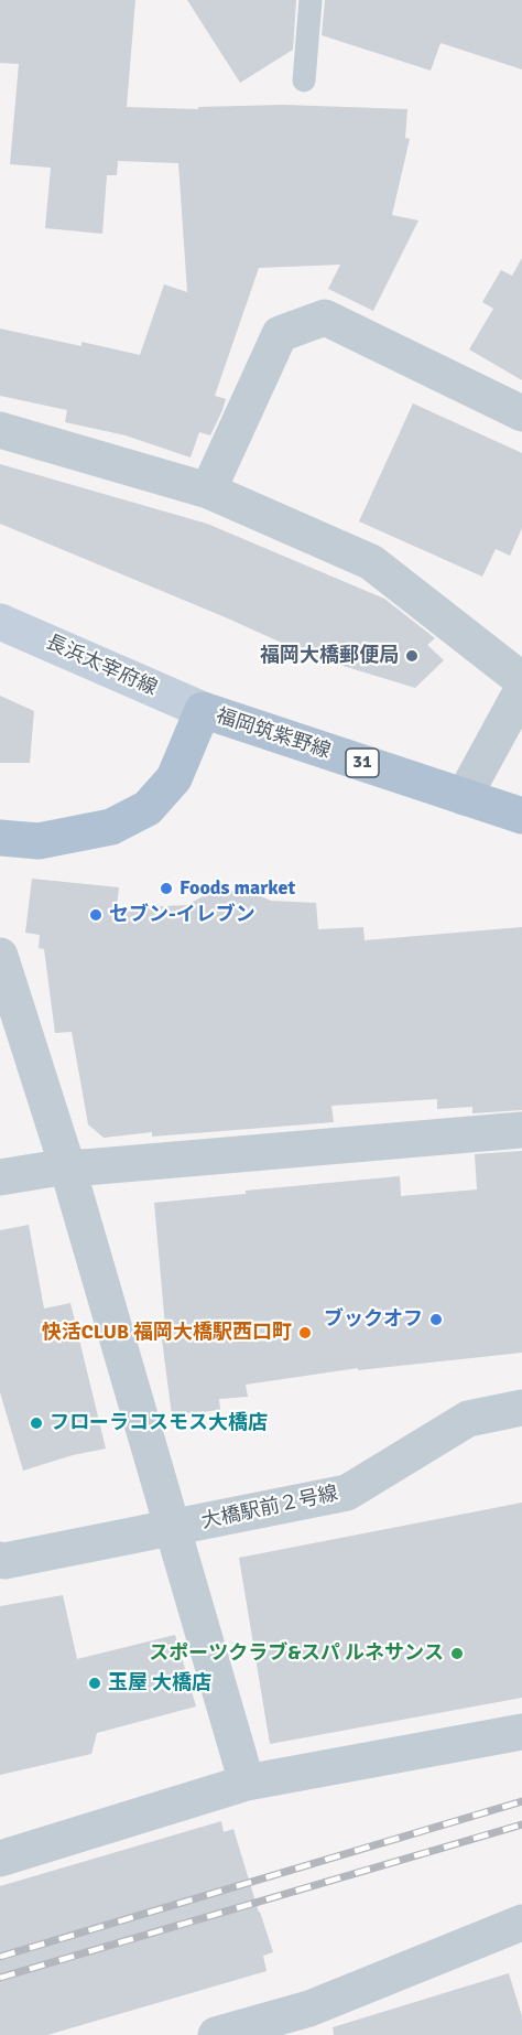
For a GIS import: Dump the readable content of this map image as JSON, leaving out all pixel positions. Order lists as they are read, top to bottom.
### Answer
{
  "streets": {
    "main road": ["福岡筑紫野線", "31"],
    "street": ["長浜太宰府線", "大橋駅前２号線"]
  },
  "crossings": [
    ["長浜太宰府線", "福岡筑紫野線"]
  ],
  "places": [
    "福岡大橋郵便局",
    "Foods market",
    "セブン-イレブン",
    "ブックオフ",
    "快活CLUB 福岡大橋駅西口町",
    "フローラコスモス大橋店",
    "スポーツクラブ&スパ ルネサンス",
    "玉屋 大橋店"
  ]
}
